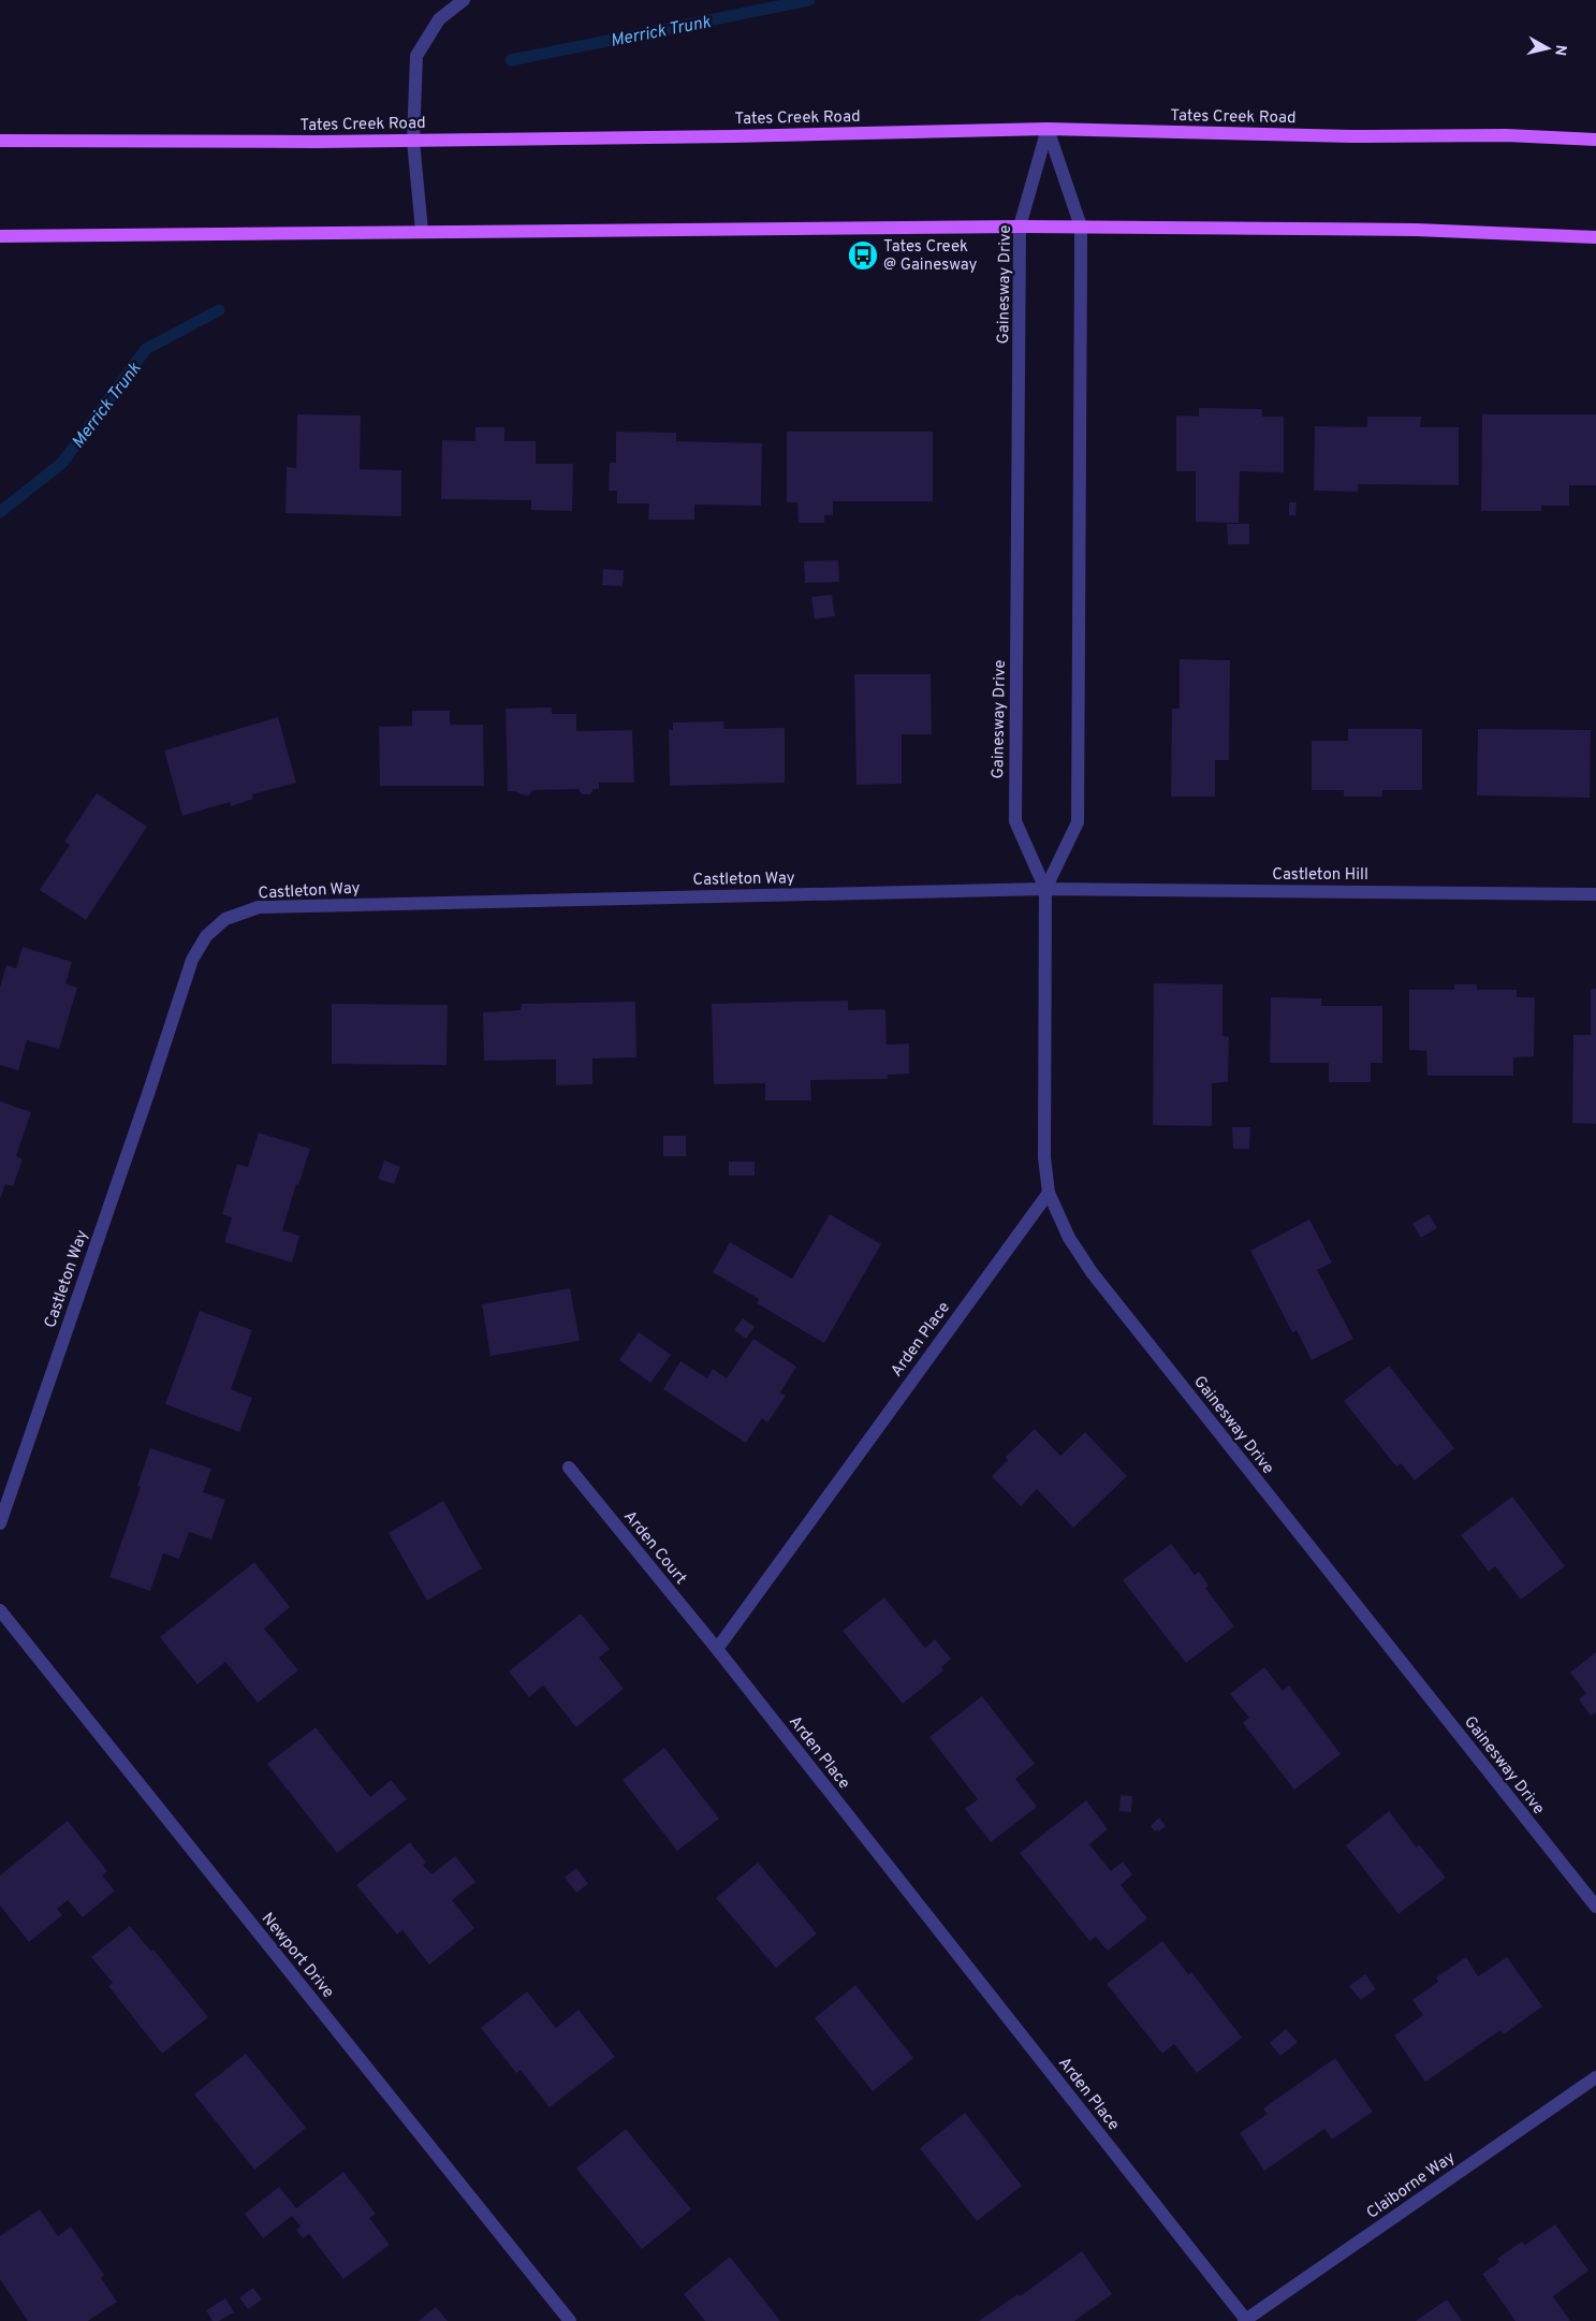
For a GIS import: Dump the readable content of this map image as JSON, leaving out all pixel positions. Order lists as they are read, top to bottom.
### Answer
{
  "streets": {
    "main road": ["Tates Creek Road"],
    "street": [
      "Gainesway Drive",
      "Castleton Hill",
      "Castleton Way",
      "Arden Place",
      "Arden Court",
      "Newport Drive",
      "Claiborne Way"
    ]
  },
  "crossings": [
    ["Tates Creek Road", "Gainesway Drive"],
    ["Gainesway Drive", "Castleton Hill"],
    ["Gainesway Drive", "Castleton Way"],
    ["Gainesway Drive", "Arden Place"],
    ["Castleton Hill", "Castleton Way"],
    ["Arden Place", "Arden Court"],
    ["Arden Place", "Claiborne Way"]
  ],
  "water": ["Merrick Trunk"],
  "places": {
    "bus stop": ["Tates Creek @ Gainesway"]
  },
  "north": "right"
}
